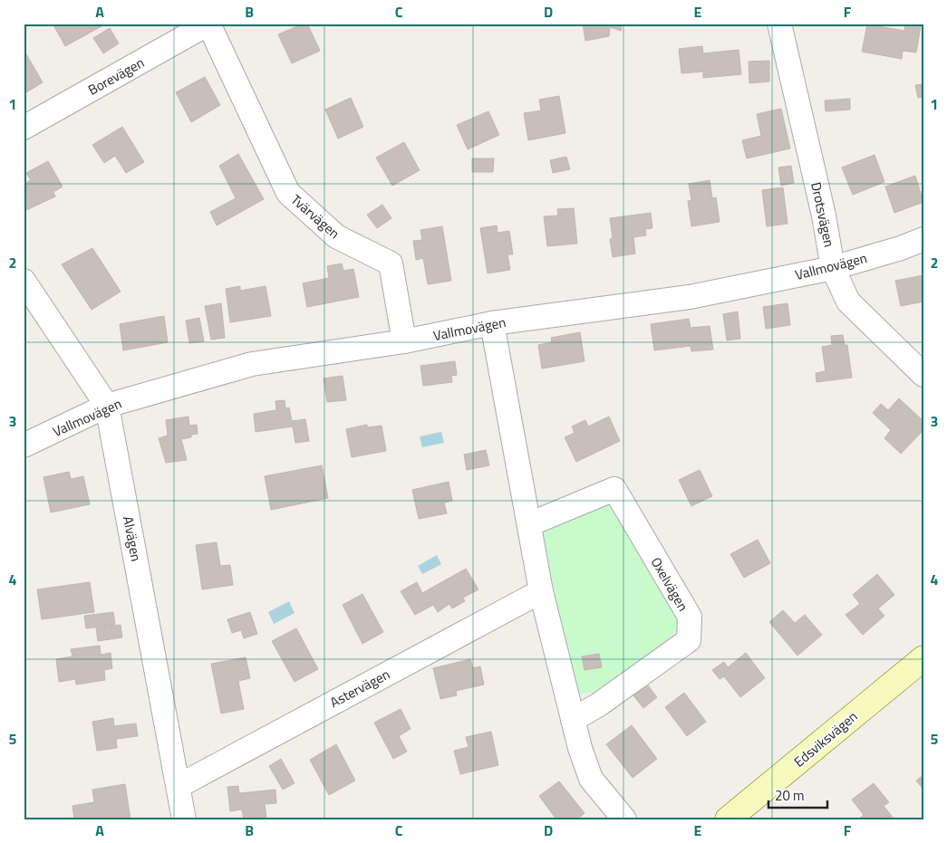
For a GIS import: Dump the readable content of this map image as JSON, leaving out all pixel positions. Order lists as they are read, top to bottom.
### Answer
{
  "streets": {
    "street": [
      "Borevägen",
      "Drotsvägen",
      "Tvärvägen",
      "Vallmovägen",
      "Alvägen",
      "Oxelvägen",
      "Astervägen",
      "Edsviksvägen"
    ]
  },
  "crossings": [
    ["Borevägen", "Tvärvägen"],
    ["Drotsvägen", "Vallmovägen"],
    ["Tvärvägen", "Vallmovägen"],
    ["Vallmovägen", "Alvägen"],
    ["Alvägen", "Astervägen"]
  ],
  "scale_bar": "20 m",
  "grid": {
    "columns": [
      "A",
      "B",
      "C",
      "D",
      "E",
      "F"
    ],
    "rows": [
      "1",
      "2",
      "3",
      "4",
      "5"
    ]
  }
}
